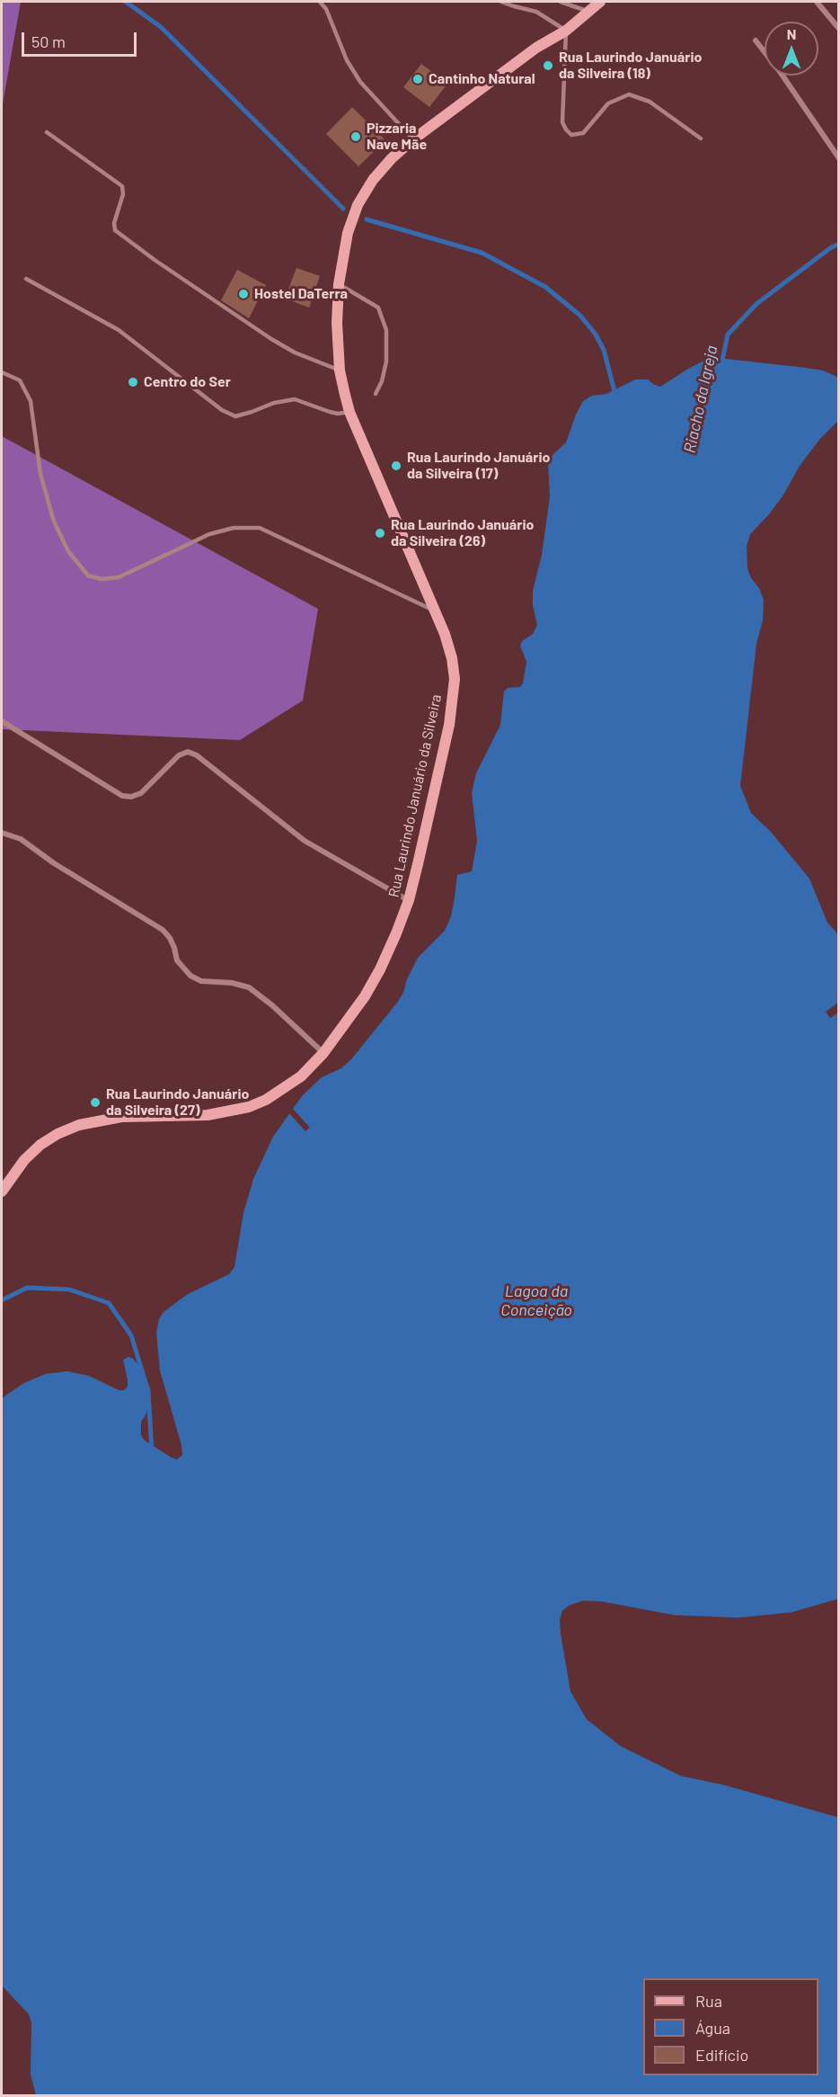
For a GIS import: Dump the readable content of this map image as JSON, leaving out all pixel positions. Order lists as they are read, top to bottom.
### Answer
{
  "streets": {
    "main road": ["Rua Laurindo Januário da Silveira"]
  },
  "water": ["Riacho da Igreja", "Lagoa da Conceição"],
  "places": [
    "Rua Laurindo Januário da Silveira (18)",
    "Cantinho Natural",
    "Pizzaria Nave Mãe",
    "Hostel DaTerra",
    "Centro do Ser",
    "Rua Laurindo Januário da Silveira (17)",
    "Rua Laurindo Januário da Silveira (26)",
    "Rua Laurindo Januário da Silveira (27)"
  ],
  "legend": ["Rua", "Água", "Edifício"],
  "scale_bar": "50 m",
  "north": "top"
}
